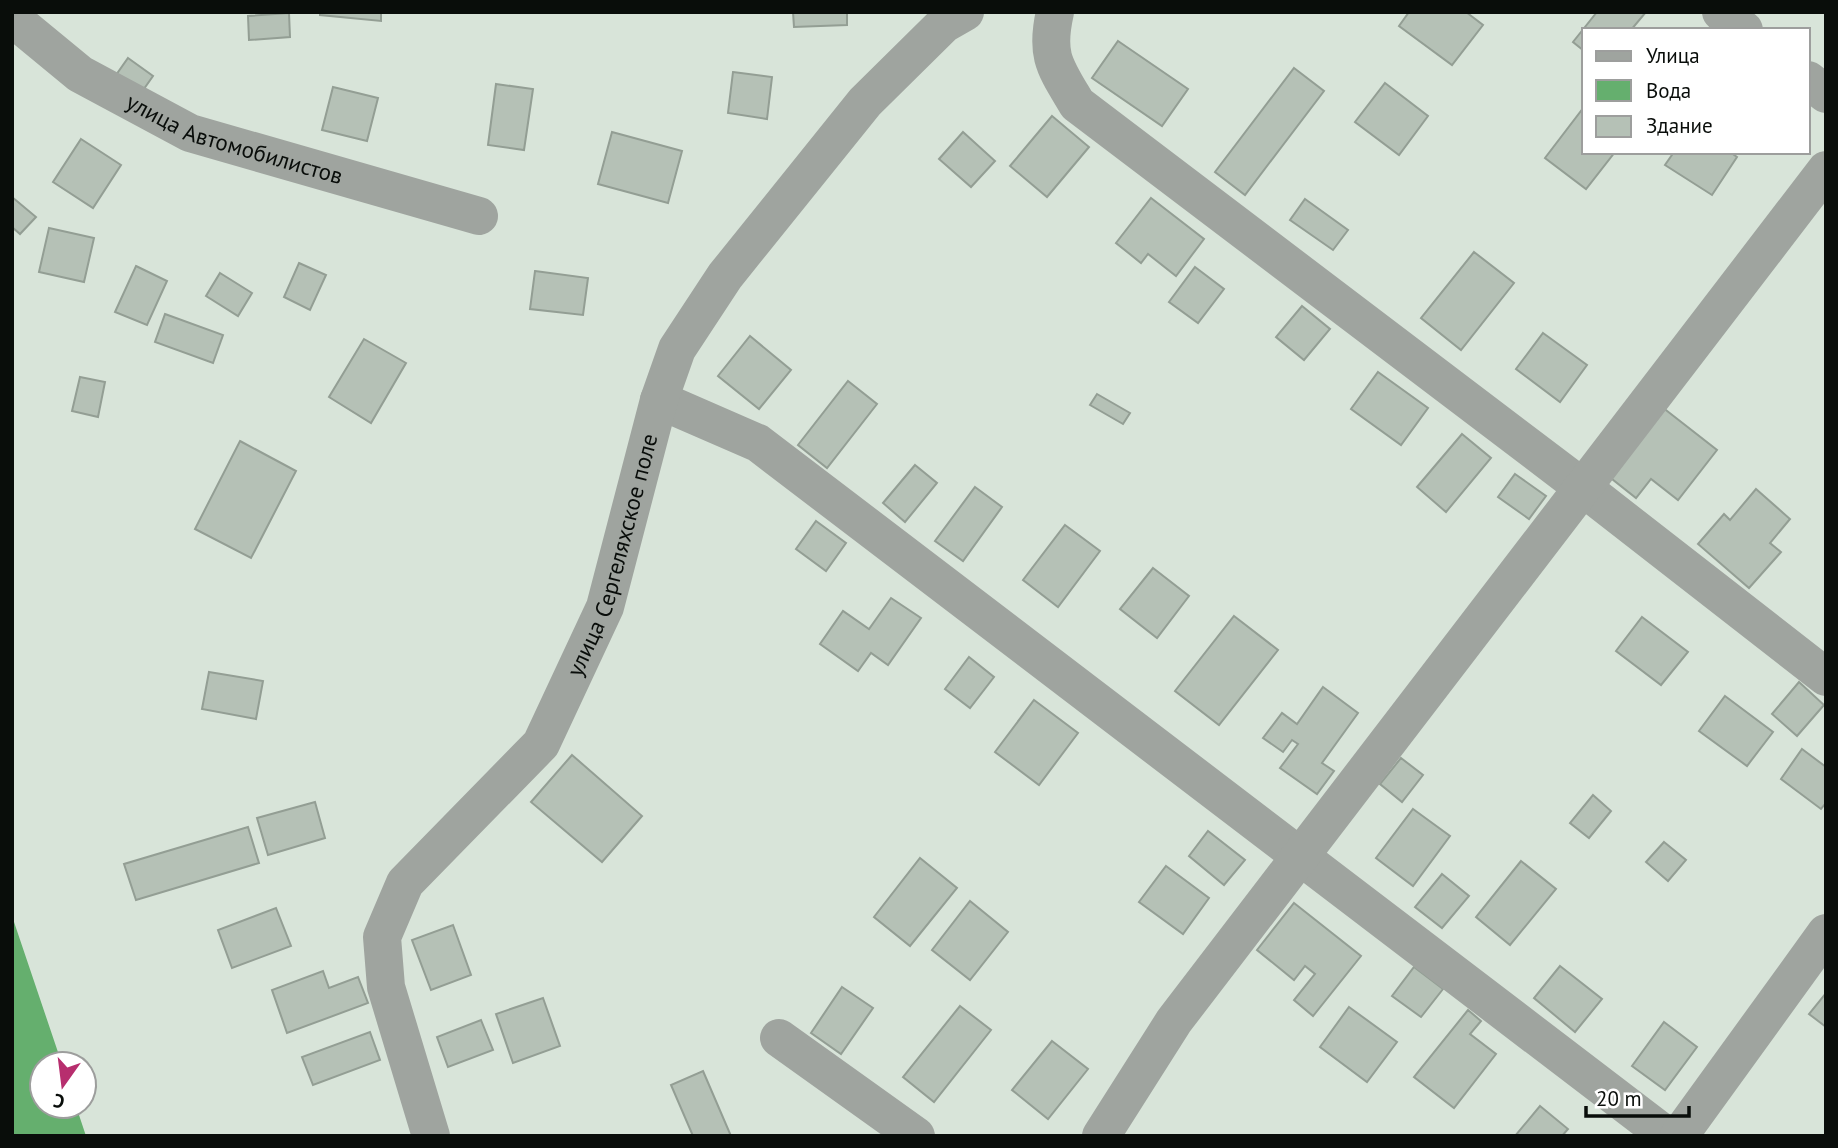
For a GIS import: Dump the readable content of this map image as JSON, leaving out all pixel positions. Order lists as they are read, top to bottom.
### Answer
{
  "streets": {
    "street": ["улица Автомобилистов", "улица Сергеляхское поле"]
  },
  "legend": ["Улица", "Вода", "Здание"],
  "scale_bar": "20 m",
  "north": "bottom"
}
